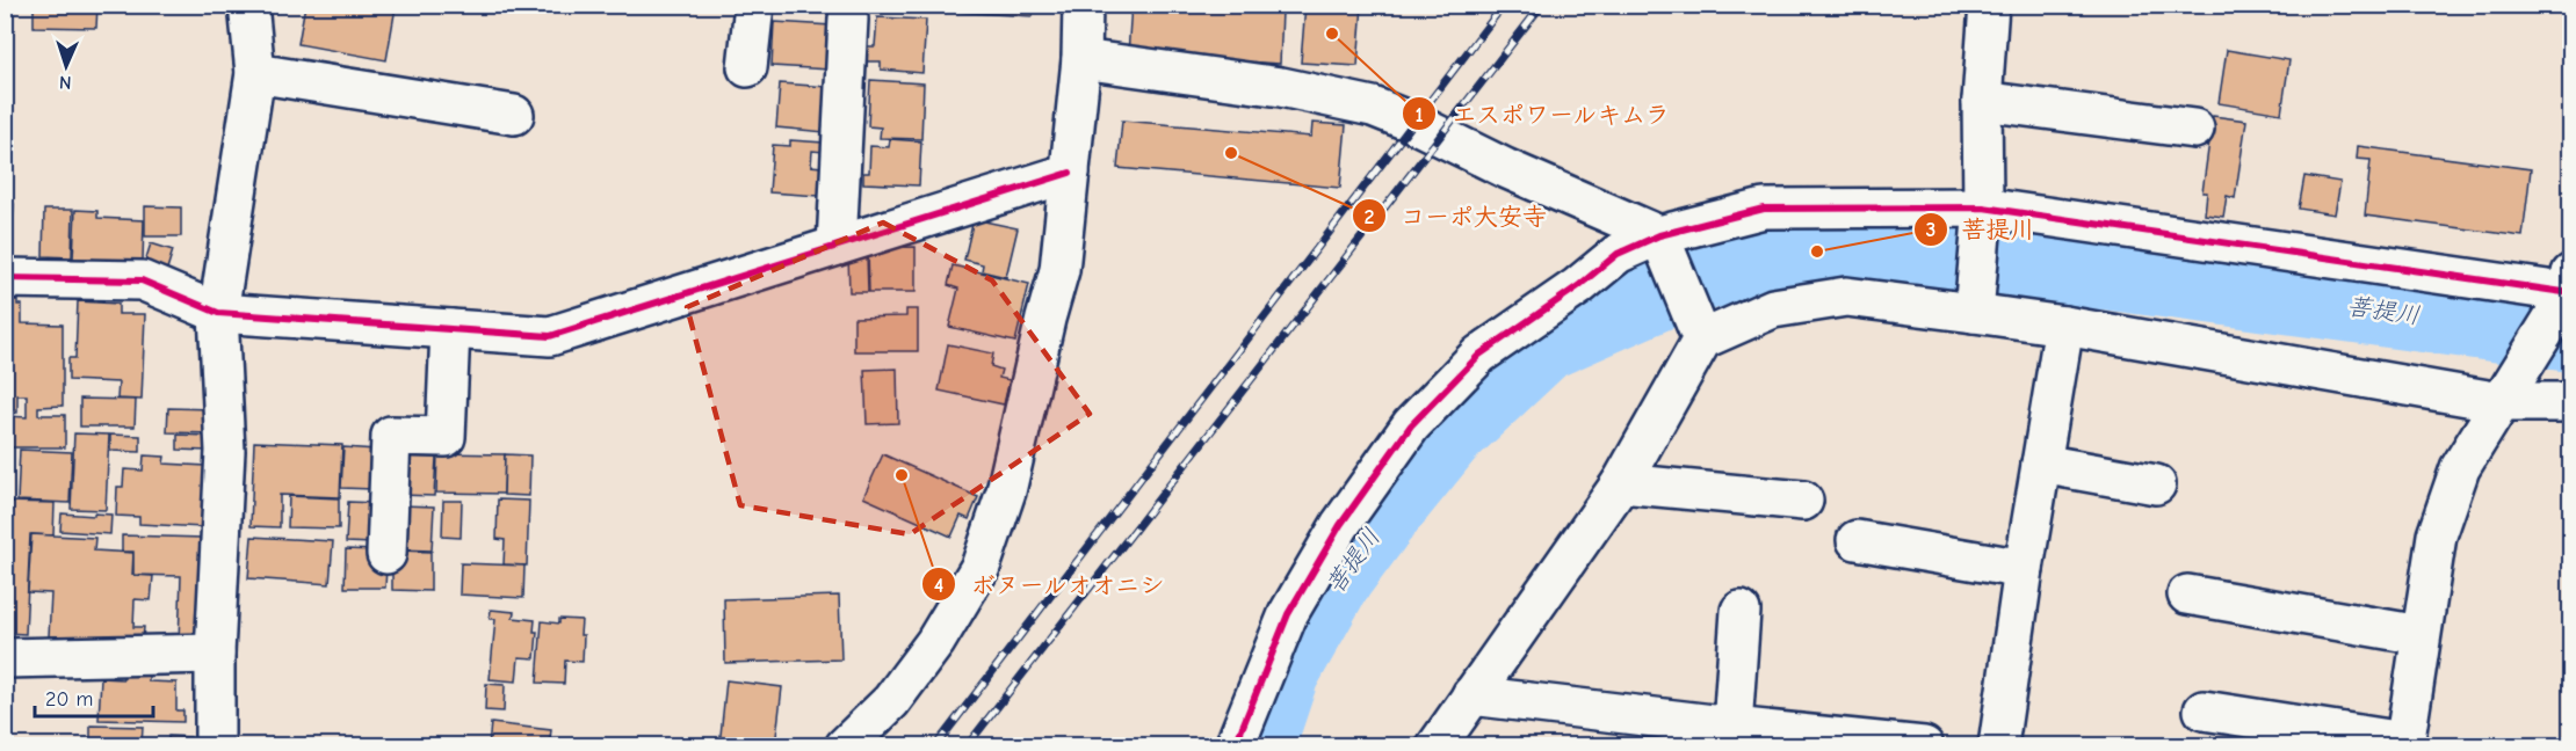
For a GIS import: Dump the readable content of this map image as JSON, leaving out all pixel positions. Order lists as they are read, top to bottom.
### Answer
{
  "water": ["菩提川"],
  "places": [
    "エスポワールキムラ",
    "コーポ大安寺",
    "菩提川",
    "ボヌールオオニシ"
  ],
  "scale_bar": "20 m",
  "north": "bottom"
}
